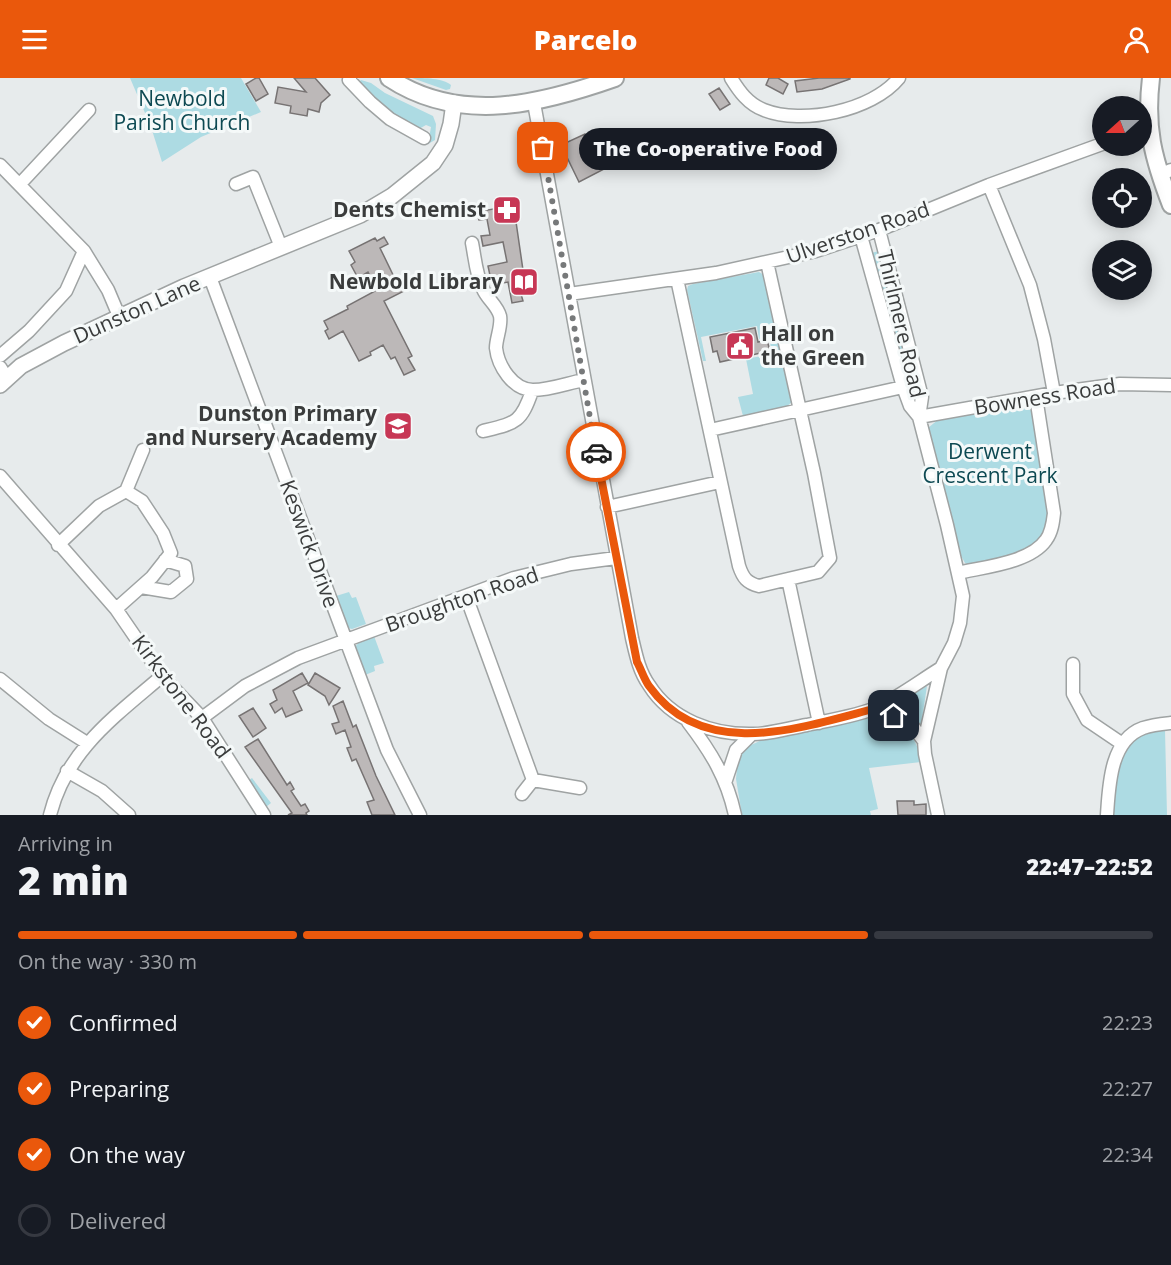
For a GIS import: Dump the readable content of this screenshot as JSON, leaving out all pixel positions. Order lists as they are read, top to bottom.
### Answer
{
  "streets": {
    "street": [
      "Ulverston Road",
      "Dunston Lane",
      "Thirlmere Road",
      "Bowness Road",
      "Keswick Drive",
      "Broughton Road",
      "Kirkstone Road"
    ]
  },
  "crossings": [
    ["Ulverston Road", "Thirlmere Road"],
    ["Dunston Lane", "Keswick Drive"],
    ["Thirlmere Road", "Bowness Road"],
    ["Keswick Drive", "Broughton Road"]
  ],
  "parks": ["Newbold Parish Church", "Derwent Crescent Park"],
  "places": {
    "other": ["The Co-operative Food"],
    "pharmacy": ["Dents Chemist"],
    "library": ["Newbold Library"],
    "public building": ["Hall on the Green"],
    "school or university": ["Dunston Primary and Nursery Academy"]
  },
  "north": "left",
  "page": {
    "header": "Parcelo",
    "bubble": "The Co-operative Food",
    "heading": ["2 min", "Arriving in", "22:47–22:52"],
    "bar": "On the way · 330 m",
    "list": [
      ["Confirmed", "22:23"],
      ["Preparing", "22:27"],
      ["On the way", "22:34"],
      "Delivered"
    ]
  }
}
